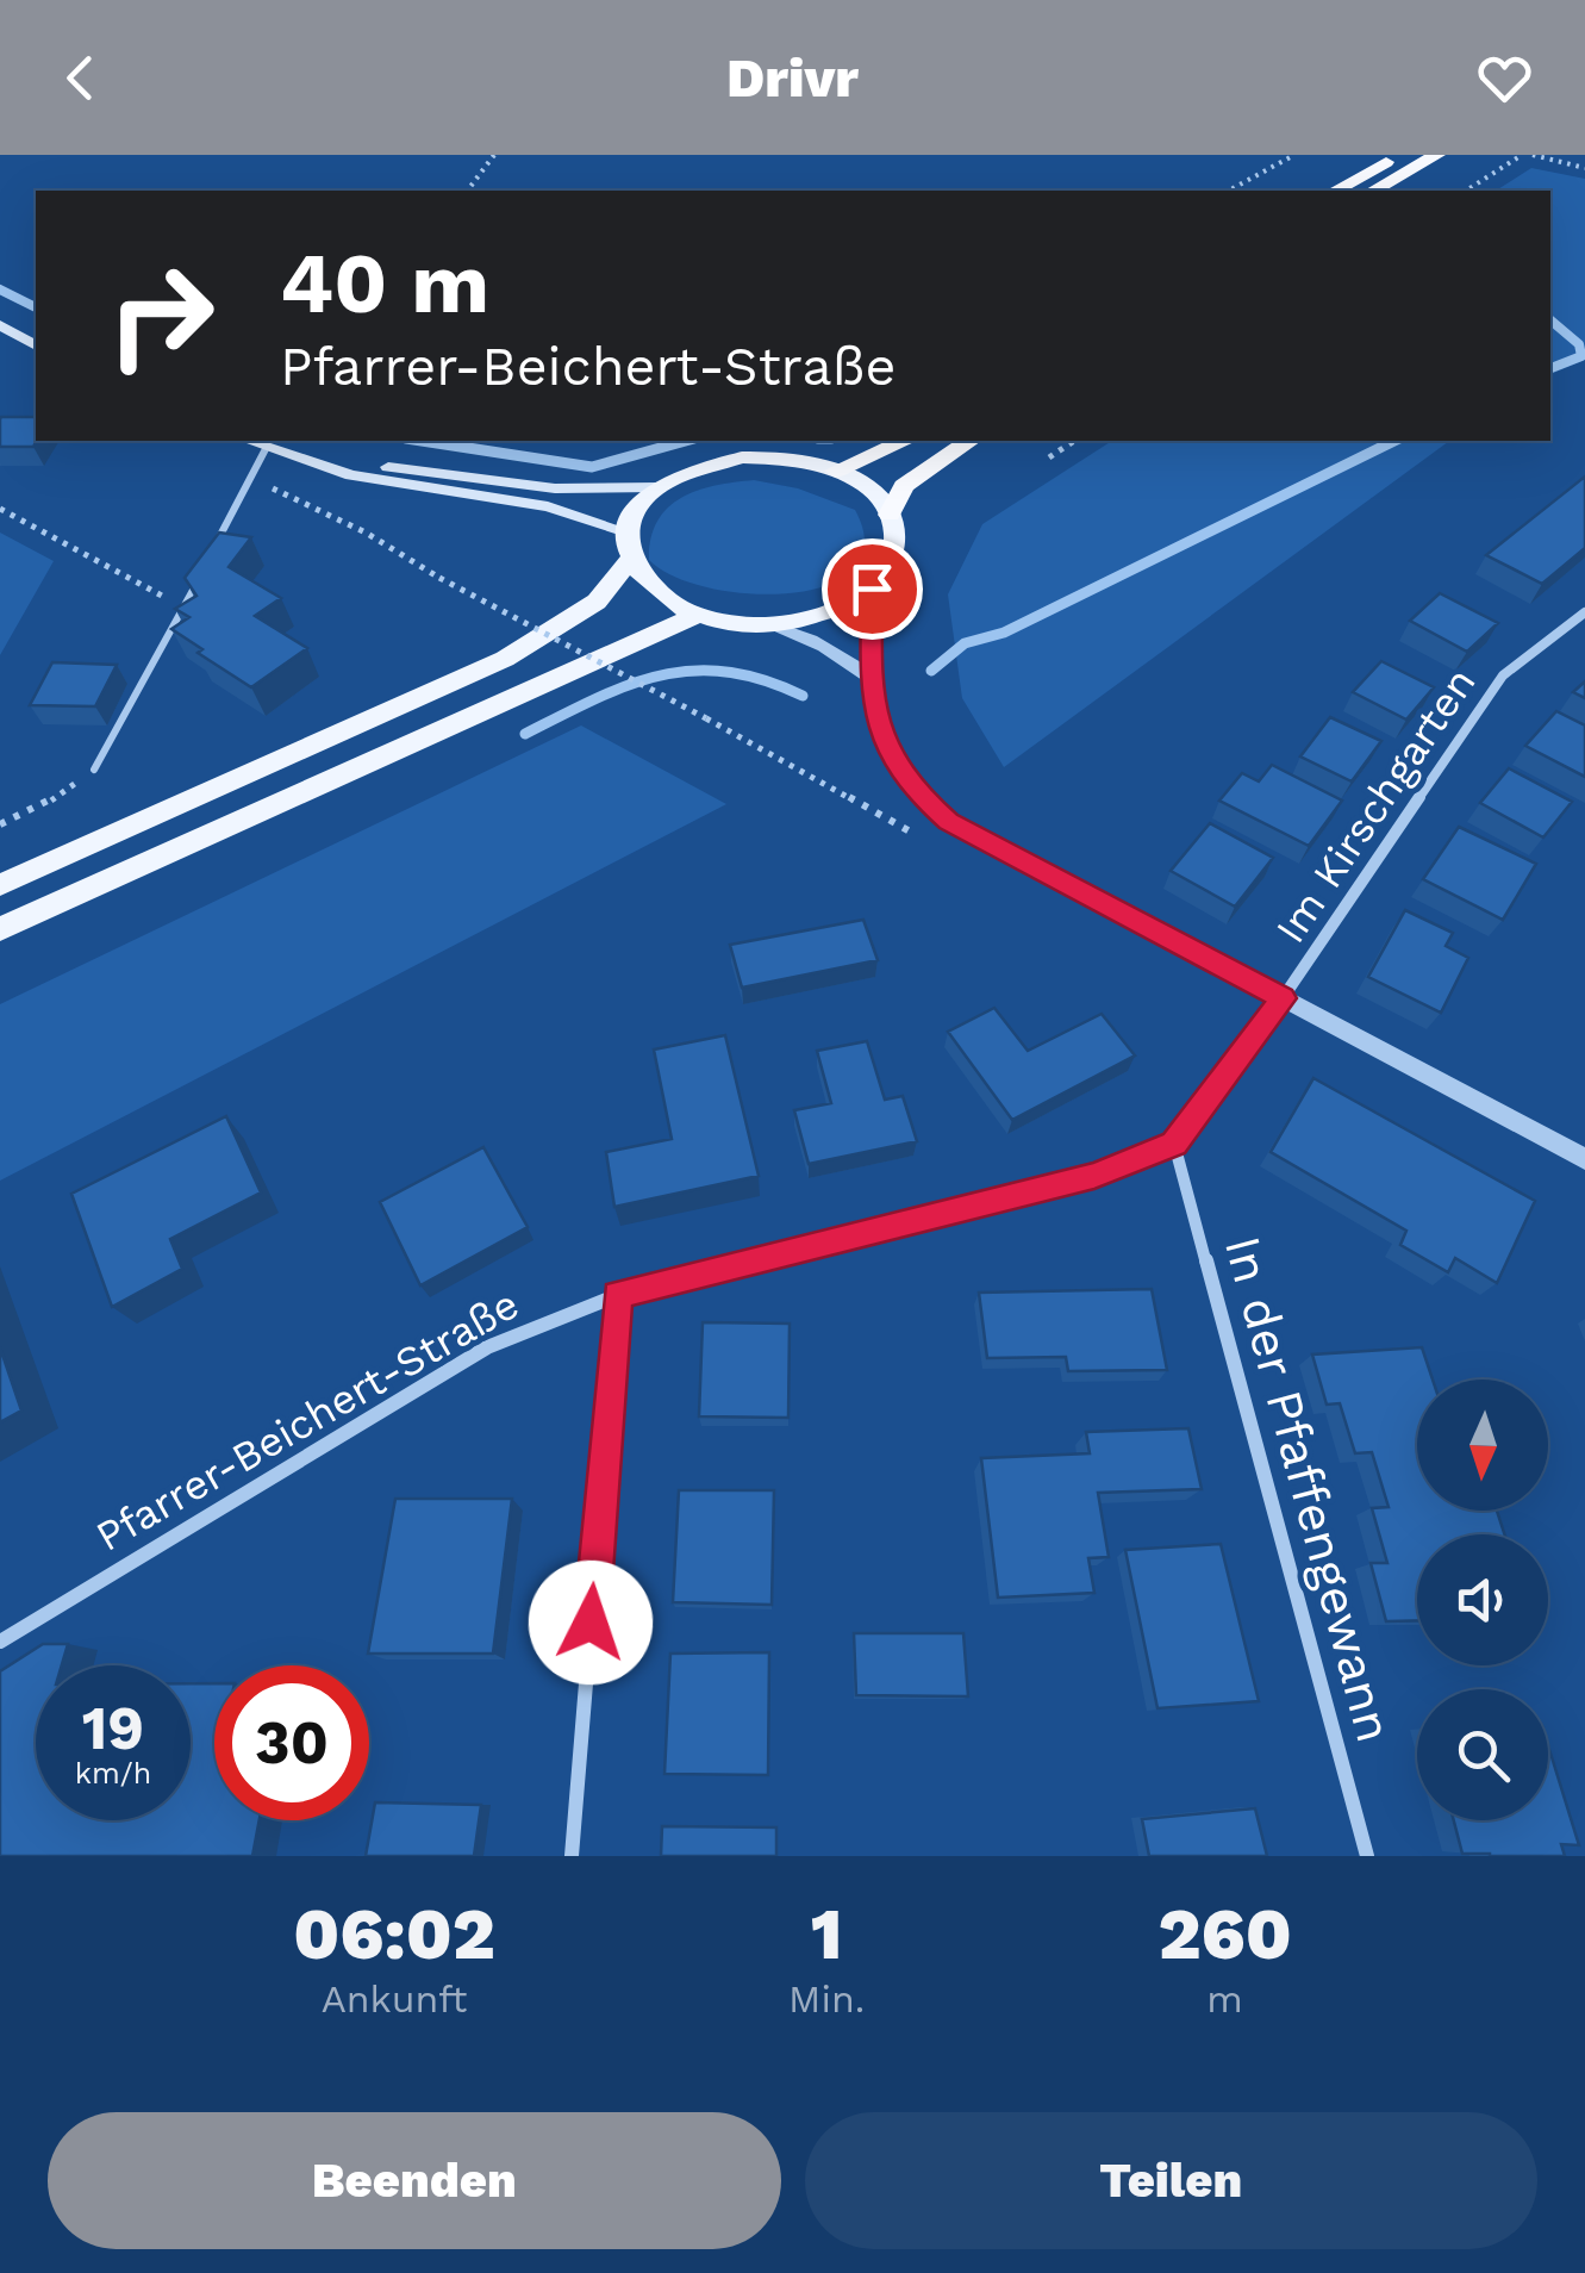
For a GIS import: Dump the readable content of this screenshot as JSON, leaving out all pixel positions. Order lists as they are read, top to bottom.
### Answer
{
  "streets": {
    "street": ["Im Kirschgarten", "Pfarrer-Beichert-Straße", "In der Pfaffengewann"]
  },
  "crossings": [
    ["Pfarrer-Beichert-Straße", "In der Pfaffengewann"]
  ],
  "north": "bottom",
  "page": {
    "header": "Drivr",
    "turn": ["40 m", "Pfarrer-Beichert-Straße"],
    "speed": "19 km/h",
    "limit": "30",
    "eta": [
      "06:02",
      "Ankunft",
      "1",
      "Min.",
      "260",
      "m"
    ],
    "buttons": ["Beenden", "Teilen"]
  }
}
